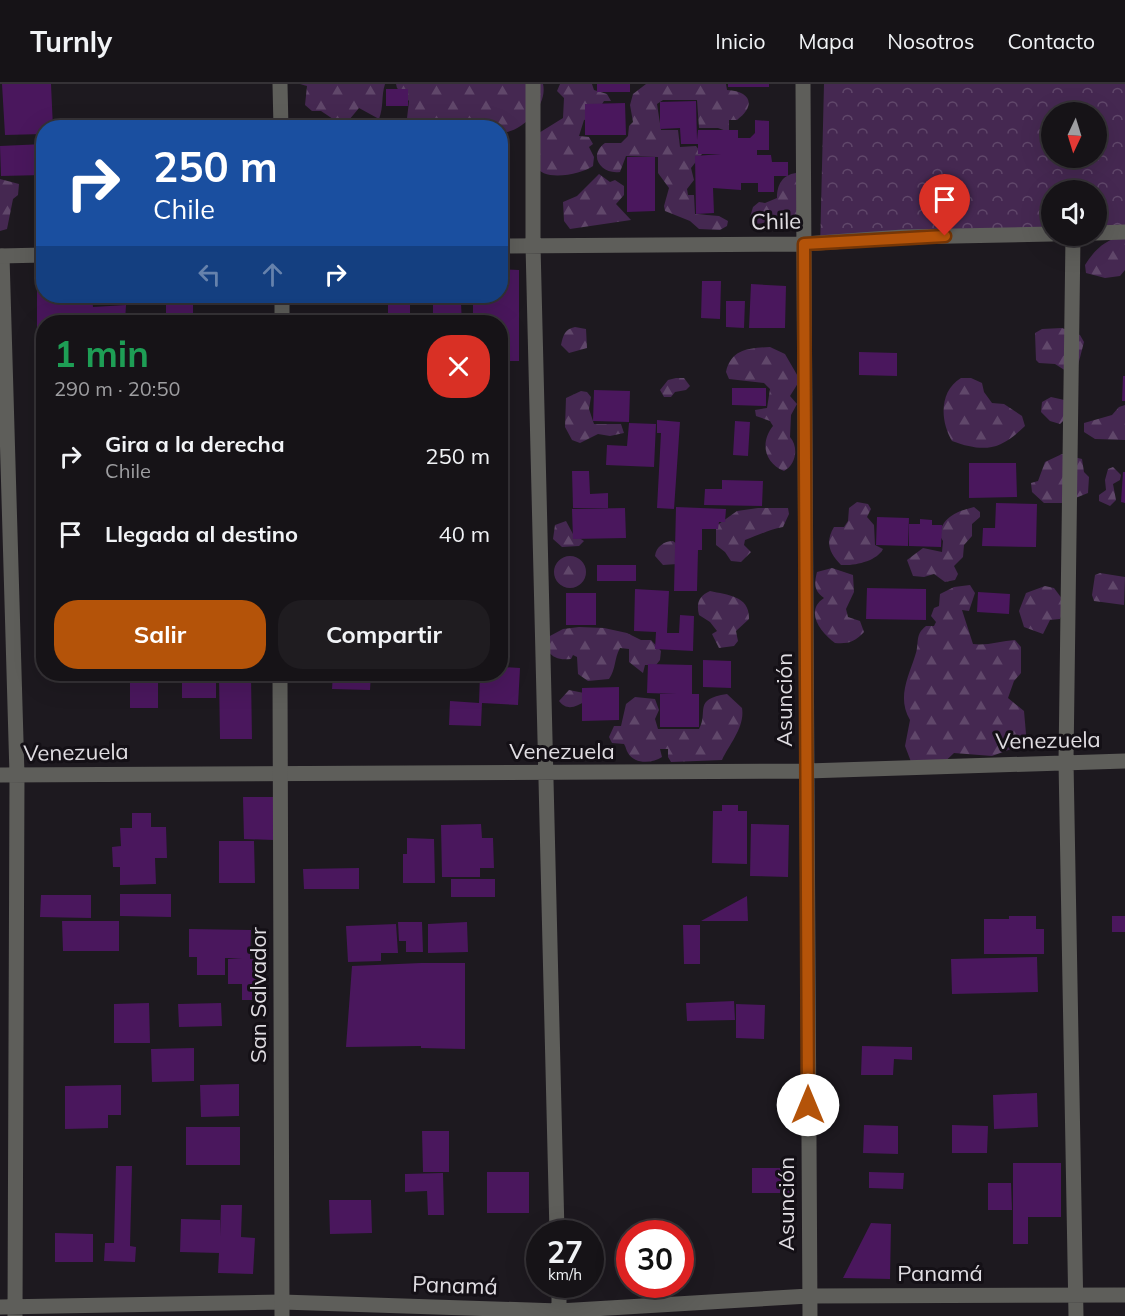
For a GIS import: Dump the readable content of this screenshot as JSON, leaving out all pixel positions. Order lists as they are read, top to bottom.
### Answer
{
  "streets": {
    "street": [
      "Chile",
      "Asunción",
      "Venezuela",
      "San Salvador",
      "Panamá"
    ]
  },
  "crossings": [
    ["Chile", "Asunción"],
    ["Asunción", "Venezuela"],
    ["Asunción", "Panamá"],
    ["Venezuela", "San Salvador"],
    ["San Salvador", "Panamá"]
  ],
  "north": "bottom",
  "page": {
    "header": "Turnly",
    "nav": [
      "Inicio",
      "Mapa",
      "Nosotros",
      "Contacto"
    ],
    "turn": ["250 m", "Chile"],
    "heading": ["1 min", "290 m · 20:50"],
    "list": [
      {
        "name": "Gira a la derecha",
        "note": "Chile",
        "value": "250 m"
      },
      {
        "name": "Llegada al destino",
        "value": "40 m"
      }
    ],
    "buttons": ["Salir", "Compartir"],
    "speed": "27 km/h",
    "limit": "30"
  }
}
